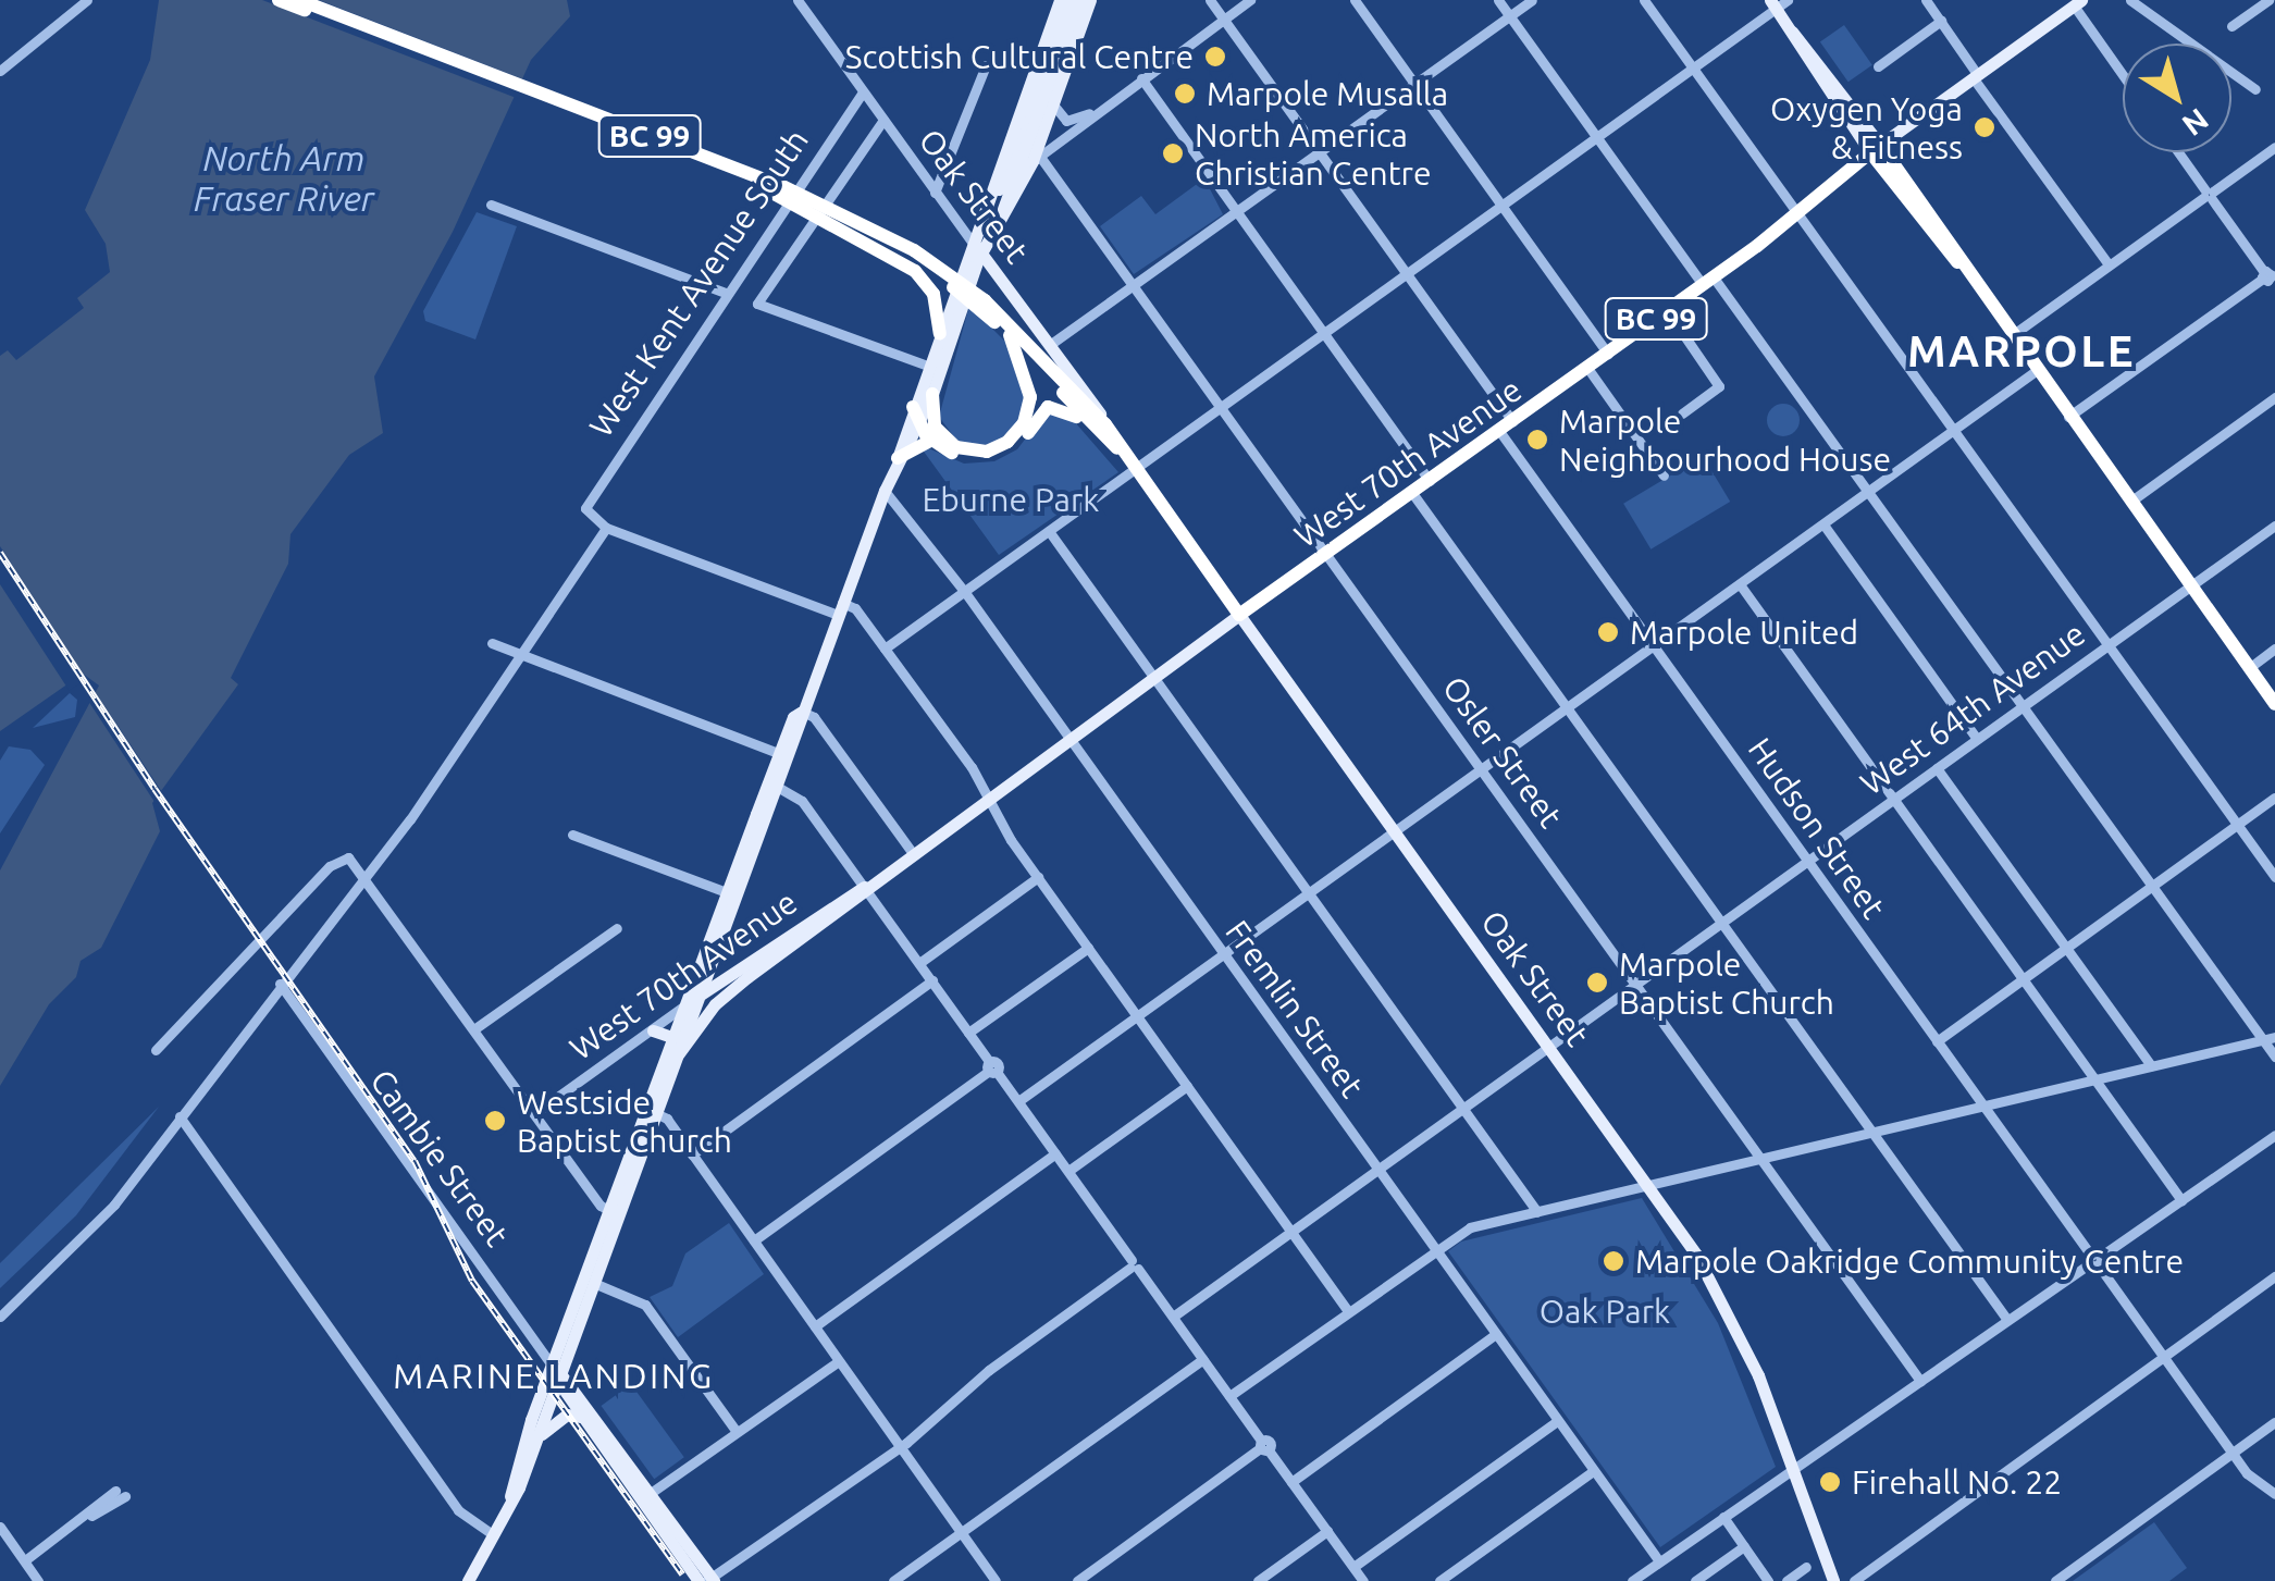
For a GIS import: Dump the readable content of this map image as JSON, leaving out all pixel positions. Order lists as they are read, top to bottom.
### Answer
{
  "streets": {
    "highway": ["BC 99", "Oak Street", "West 70th Avenue"],
    "main road": ["Cambie Street"],
    "street": [
      "West Kent Avenue South",
      "West 64th Avenue",
      "Osler Street",
      "Hudson Street",
      "Fremlin Street"
    ]
  },
  "crossings": [
    ["BC 99", "Oak Street"],
    ["Oak Street", "West Kent Avenue South"],
    ["Oak Street", "West 70th Avenue"],
    ["Oak Street", "West 64th Avenue"],
    ["West 70th Avenue", "Osler Street"],
    ["West 70th Avenue", "Hudson Street"],
    ["West 70th Avenue", "Fremlin Street"],
    ["West 64th Avenue", "Osler Street"],
    ["West 64th Avenue", "Hudson Street"],
    ["West 64th Avenue", "Fremlin Street"]
  ],
  "districts": ["MARPOLE", "MARINE LANDING"],
  "water": ["North Arm Fraser River"],
  "parks": ["Eburne Park", "Oak Park"],
  "places": [
    "Scottish Cultural Centre",
    "Marpole Musalla",
    "Oxygen Yoga & Fitness",
    "North America Christian Centre",
    "Marpole Neighbourhood House",
    "Marpole United",
    "Marpole Baptist Church",
    "Westside Baptist Church",
    "Marpole Oakridge Community Centre",
    "Firehall No. 22"
  ],
  "north": "bottom right"
}
